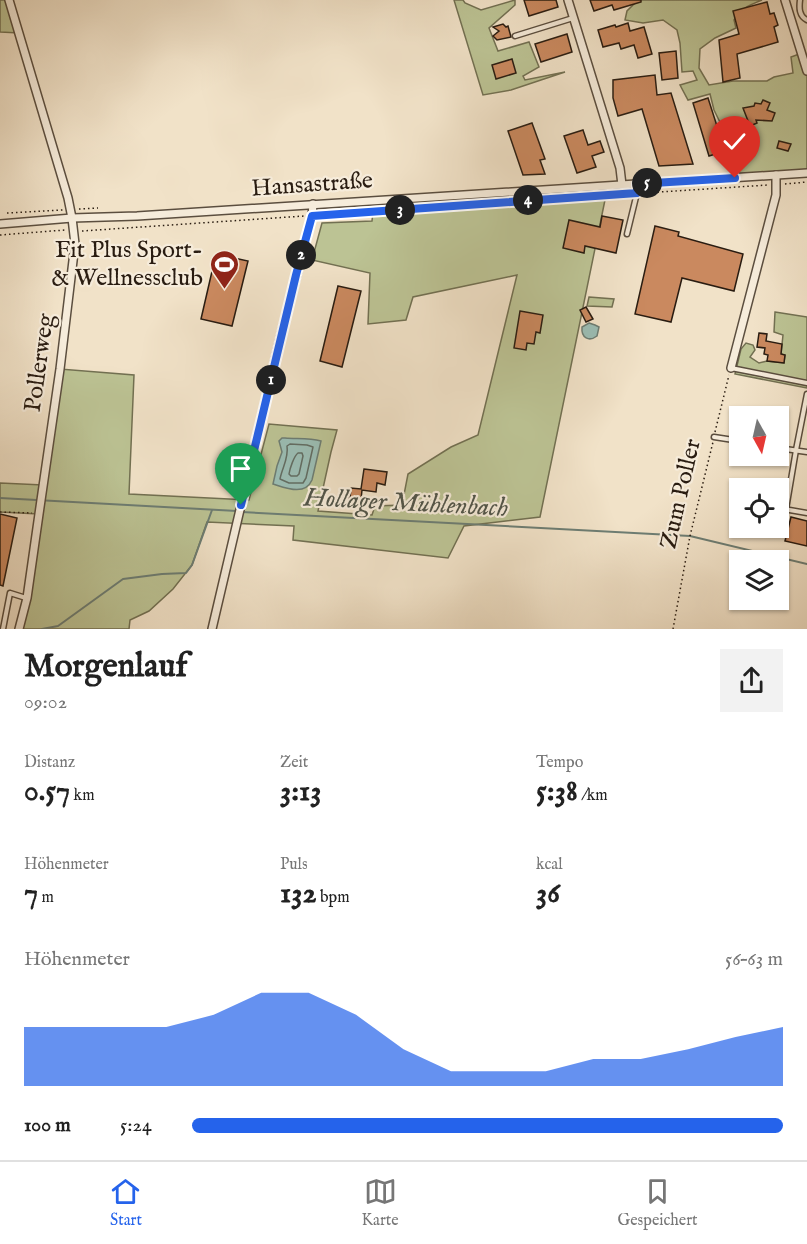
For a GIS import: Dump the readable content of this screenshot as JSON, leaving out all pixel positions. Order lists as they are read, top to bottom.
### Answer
{
  "streets": {
    "street": ["Hansastraße", "Pollerweg"],
    "path": ["Zum Poller"]
  },
  "crossings": [
    ["Hansastraße", "Pollerweg"]
  ],
  "water": ["Hollager Mühlenbach"],
  "places": {
    "sports": ["Fit Plus Sport- & Wellnessclub"]
  },
  "north": "bottom",
  "page": {
    "pins": [
      "5",
      "4",
      "3",
      "2",
      "1"
    ],
    "heading": ["Morgenlauf", "09:02"],
    "stats": [
      ["Distanz", "0.57 km"],
      ["Zeit", "3:13"],
      ["Tempo", "5:38 /km"],
      ["Höhenmeter", "7 m"],
      ["Puls", "132 bpm"],
      ["kcal", "36"]
    ],
    "chart": ["Höhenmeter", "56–63 m"],
    "list": [
      {
        "name": "100 m",
        "note": "5:24"
      }
    ],
    "tabs": ["Start", "Karte", "Gespeichert"]
  }
}
